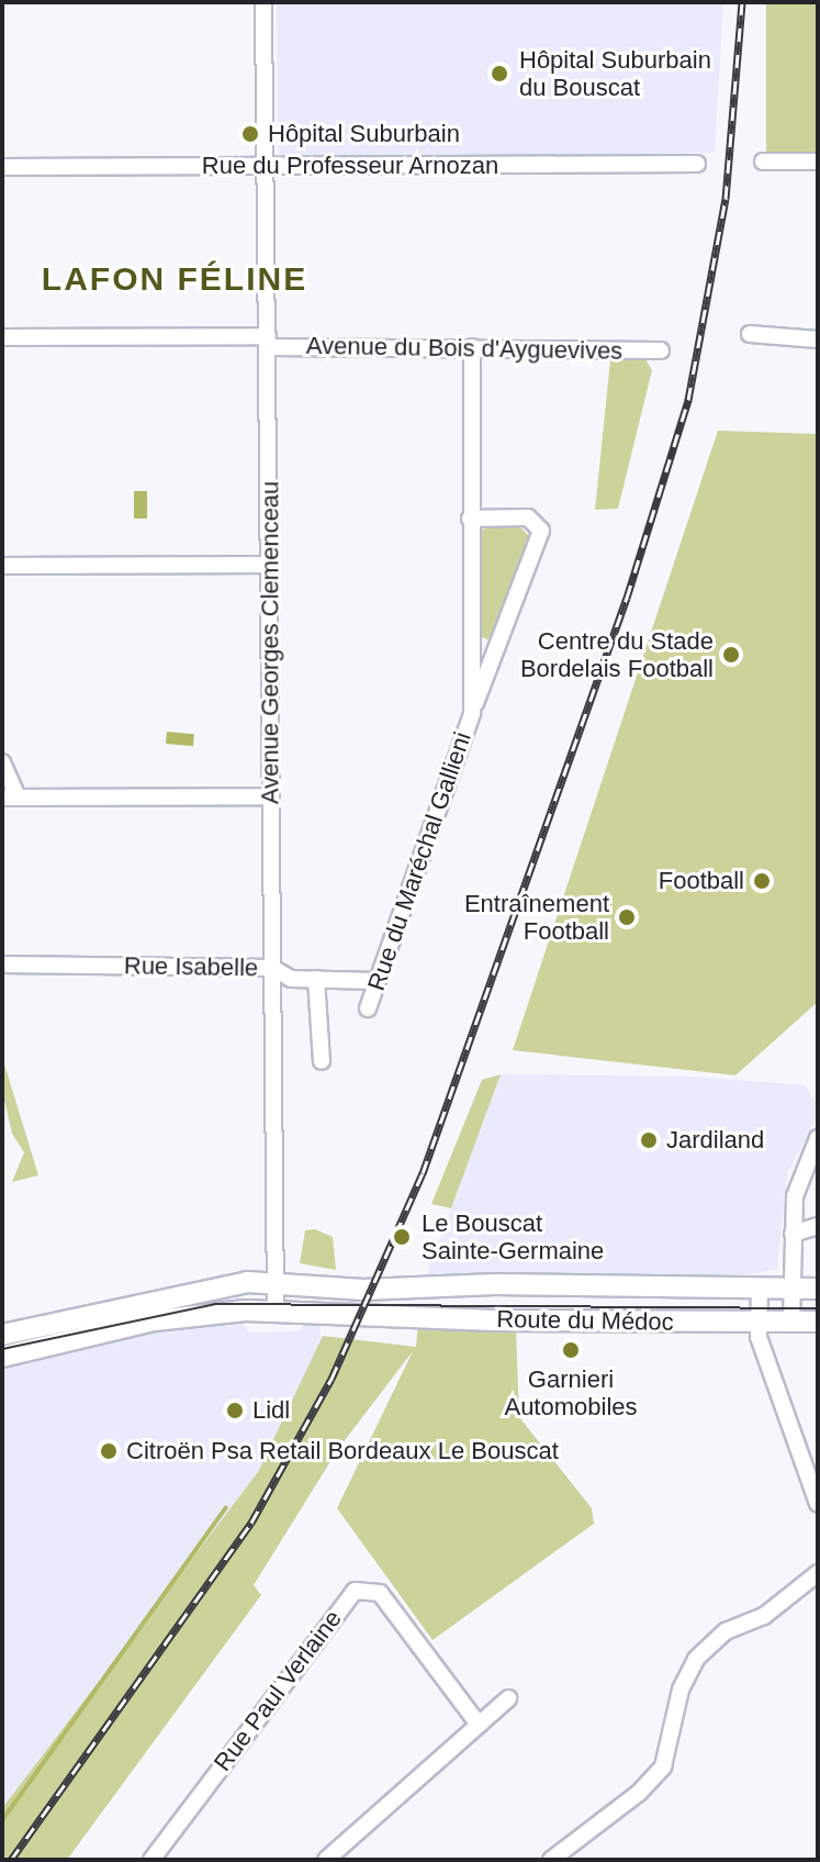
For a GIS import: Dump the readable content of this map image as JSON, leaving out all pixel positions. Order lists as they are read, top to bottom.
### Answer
{
  "streets": {
    "main road": ["Route du Médoc"],
    "street": [
      "Rue du Professeur Arnozan",
      "Avenue du Bois d'Ayguevives",
      "Avenue Georges Clemenceau",
      "Rue du Maréchal Gallieni",
      "Rue Isabelle",
      "Rue Paul Verlaine"
    ]
  },
  "crossings": [
    ["Rue du Professeur Arnozan", "Avenue Georges Clemenceau"],
    ["Avenue du Bois d'Ayguevives", "Avenue Georges Clemenceau"],
    ["Avenue du Bois d'Ayguevives", "Rue du Maréchal Gallieni"],
    ["Avenue Georges Clemenceau", "Rue Isabelle"],
    ["Avenue Georges Clemenceau", "Route du Médoc"],
    ["Rue du Maréchal Gallieni", "Rue Isabelle"]
  ],
  "districts": ["LAFON FÉLINE"],
  "places": [
    "Hôpital Suburbain du Bouscat",
    "Hôpital Suburbain",
    "Centre du Stade Bordelais Football",
    "Football",
    "Entraînement Football",
    "Jardiland",
    "Le Bouscat Sainte-Germaine",
    "Garnieri Automobiles",
    "Lidl",
    "Citroën Psa Retail Bordeaux Le Bouscat"
  ]
}
